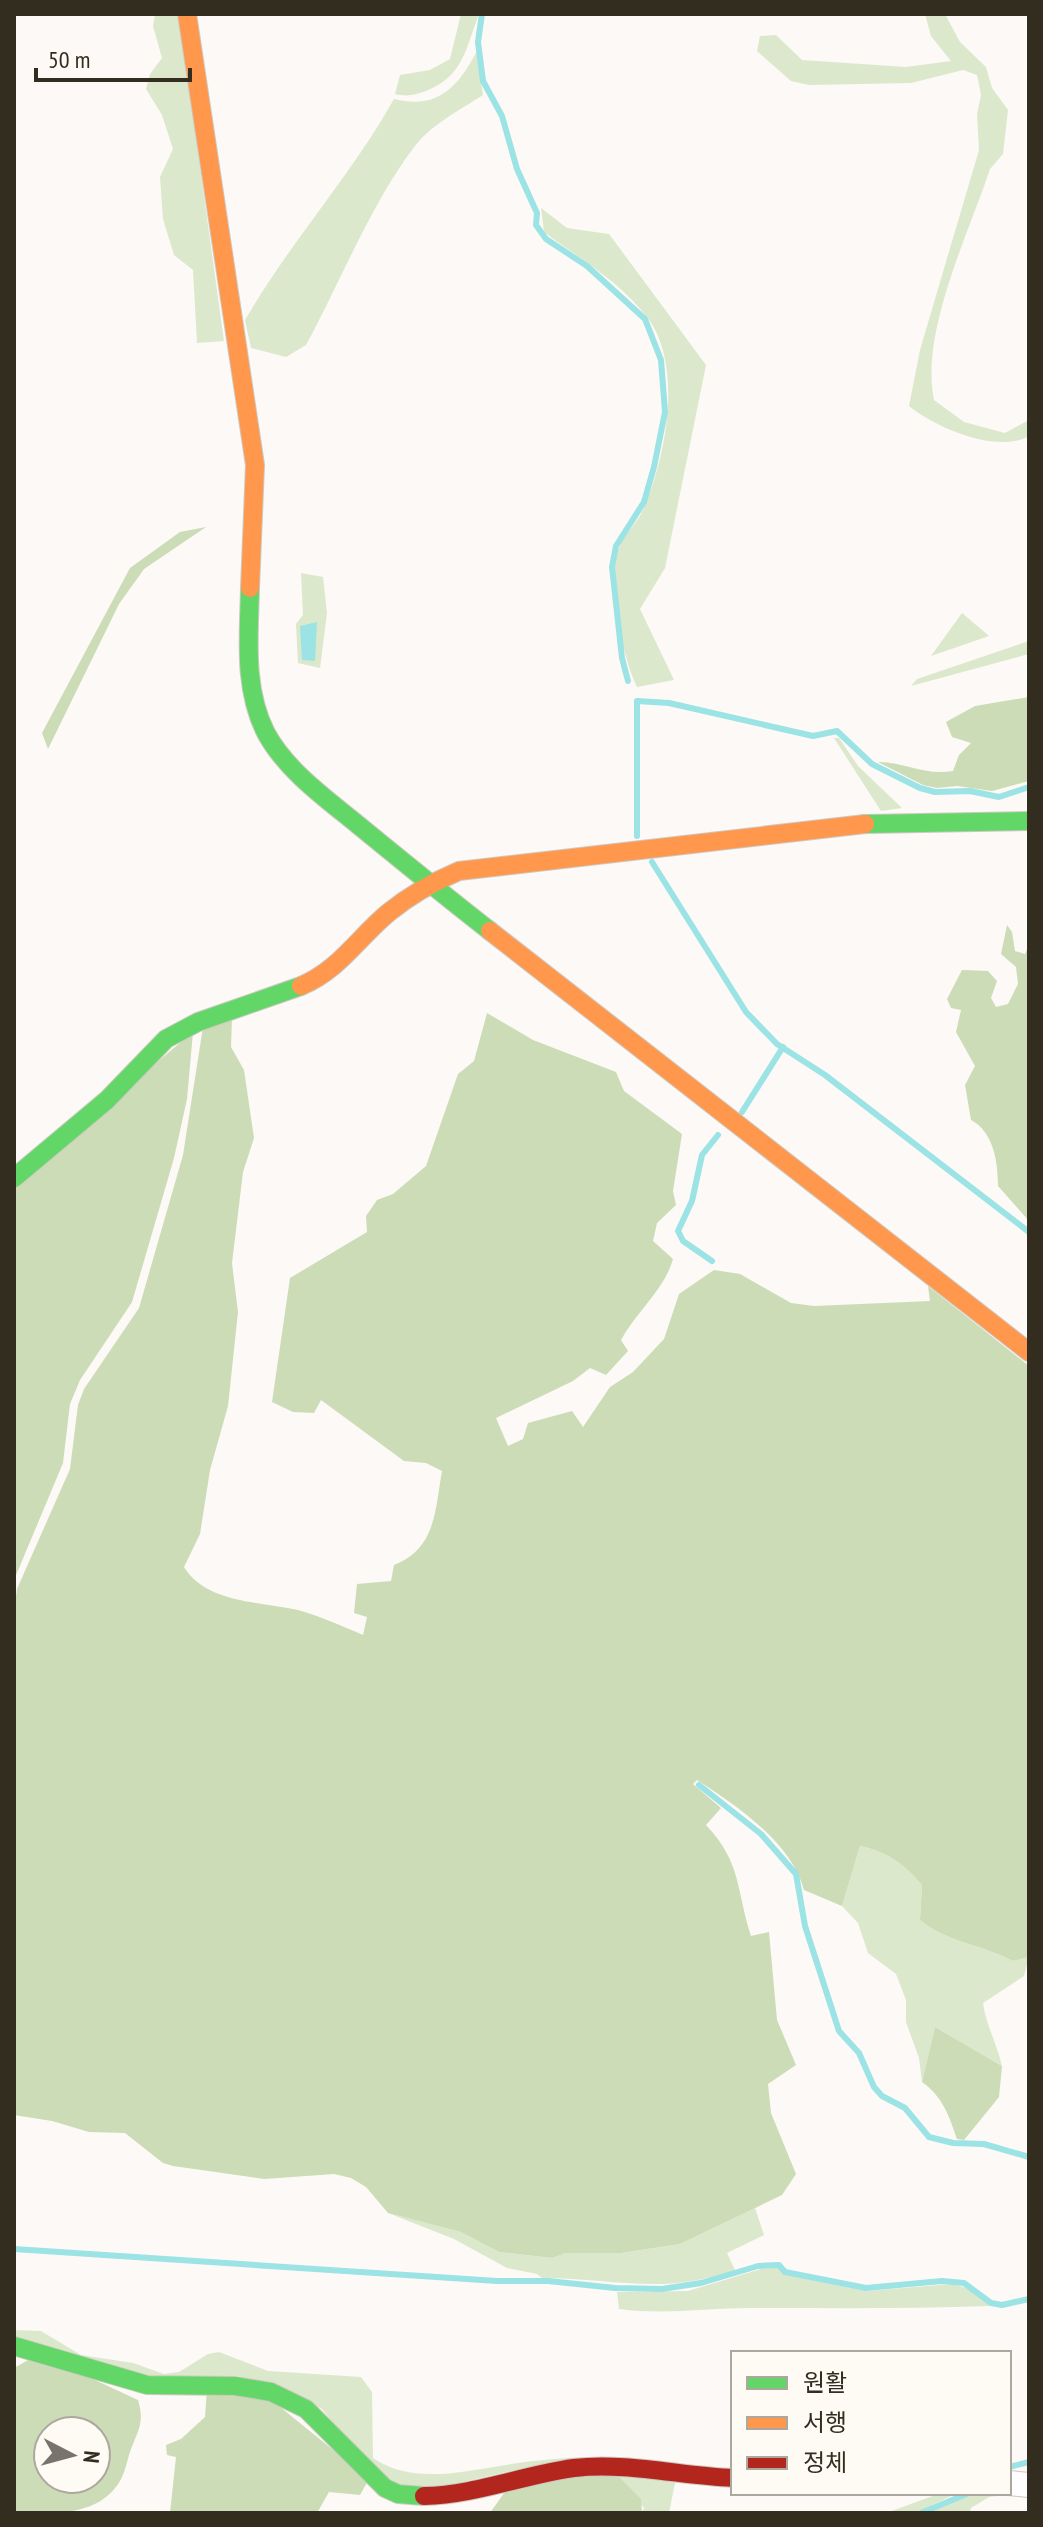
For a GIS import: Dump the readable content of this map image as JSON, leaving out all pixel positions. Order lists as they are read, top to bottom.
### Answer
{
  "legend": ["원활", "서행", "정체"],
  "scale_bar": "50 m",
  "north": "right"
}
